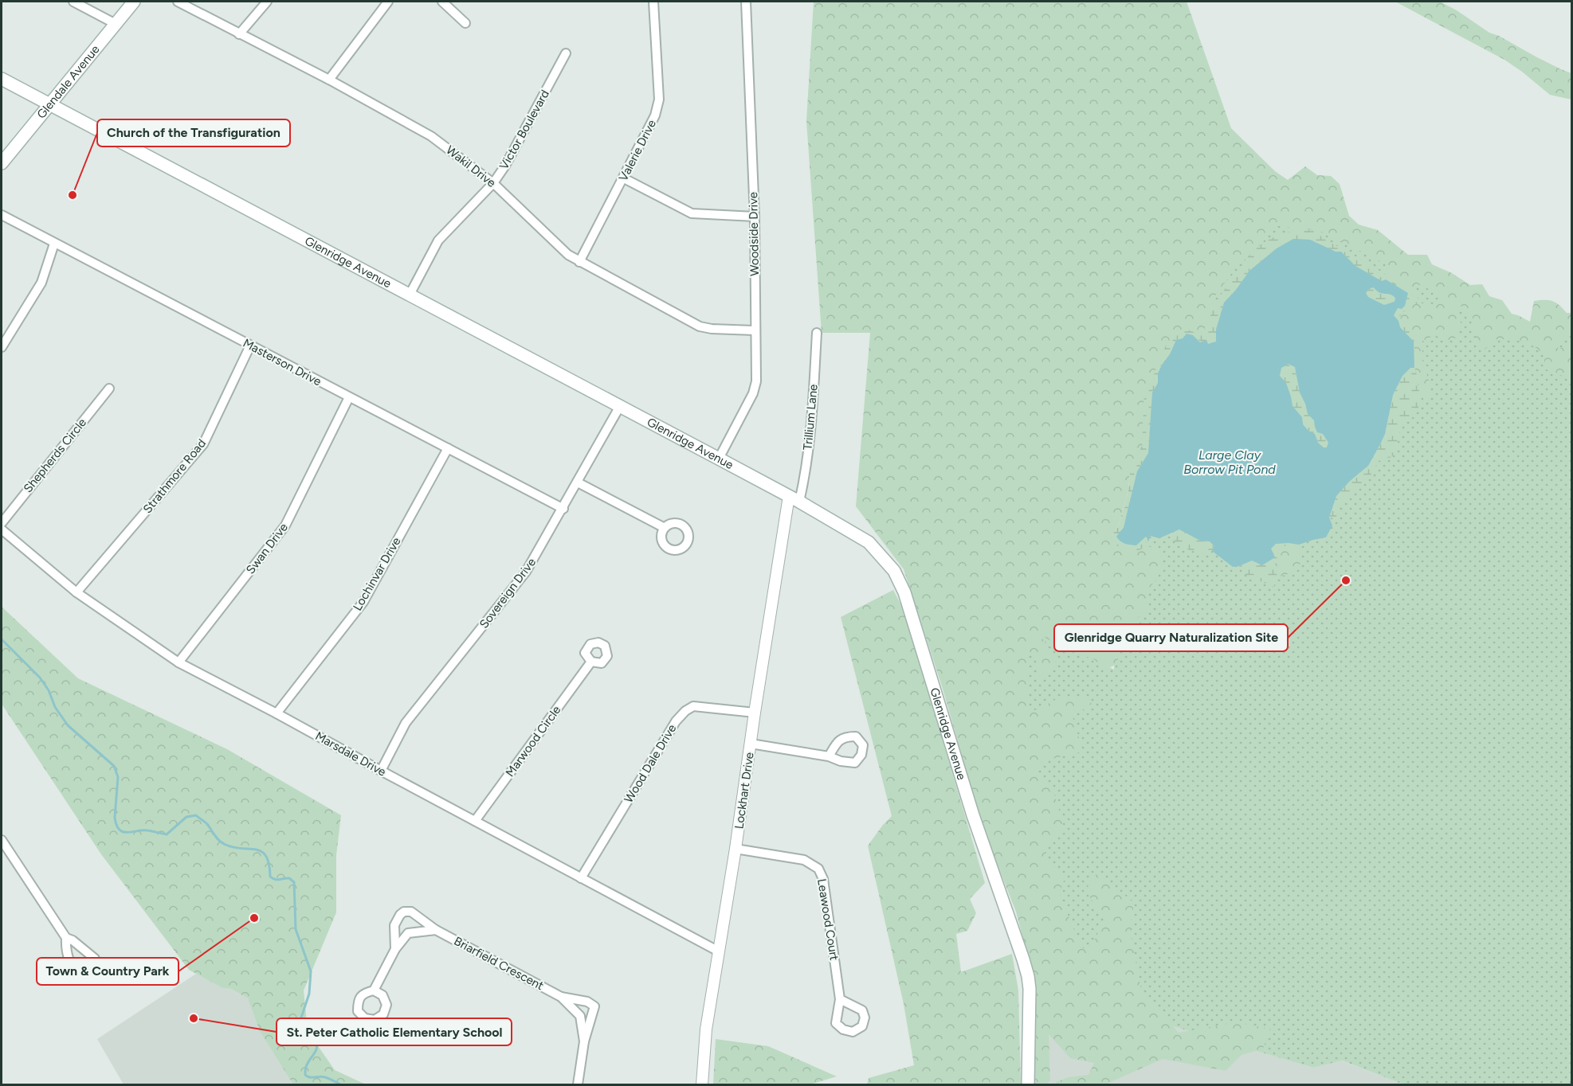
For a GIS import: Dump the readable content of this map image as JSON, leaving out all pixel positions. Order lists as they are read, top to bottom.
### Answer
{
  "streets": {
    "main road": ["Glendale Avenue", "Glenridge Avenue"],
    "street": [
      "Victor Boulevard",
      "Valerie Drive",
      "Wakil Drive",
      "Woodside Drive",
      "Masterson Drive",
      "Trillium Lane",
      "Shepherds Circle",
      "Strathmore Road",
      "Swan Drive",
      "Lochinvar Drive",
      "Sovereign Drive",
      "Marwood Circle",
      "Marsdale Drive",
      "Wood Dale Drive",
      "Lockhart Drive",
      "Leawood Court",
      "Briarfield Crescent"
    ]
  },
  "crossings": [
    ["Glendale Avenue", "Glenridge Avenue"],
    ["Victor Boulevard", "Wakil Drive"],
    ["Victor Boulevard", "Glenridge Avenue"],
    ["Valerie Drive", "Wakil Drive"],
    ["Wakil Drive", "Woodside Drive"],
    ["Woodside Drive", "Glenridge Avenue"],
    ["Glenridge Avenue", "Trillium Lane"],
    ["Glenridge Avenue", "Sovereign Drive"],
    ["Glenridge Avenue", "Lockhart Drive"],
    ["Masterson Drive", "Strathmore Road"],
    ["Masterson Drive", "Swan Drive"],
    ["Masterson Drive", "Lochinvar Drive"],
    ["Masterson Drive", "Sovereign Drive"],
    ["Trillium Lane", "Lockhart Drive"],
    ["Strathmore Road", "Marsdale Drive"],
    ["Swan Drive", "Marsdale Drive"],
    ["Lochinvar Drive", "Marsdale Drive"],
    ["Sovereign Drive", "Marsdale Drive"],
    ["Marwood Circle", "Marsdale Drive"],
    ["Marsdale Drive", "Wood Dale Drive"],
    ["Marsdale Drive", "Lockhart Drive"],
    ["Wood Dale Drive", "Lockhart Drive"],
    ["Lockhart Drive", "Leawood Court"]
  ],
  "water": ["Large Clay Borrow Pit Pond"],
  "places": [
    "Church of the Transfiguration",
    "Glenridge Quarry Naturalization Site",
    "Town & Country Park",
    "St. Peter Catholic Elementary School"
  ]
}
